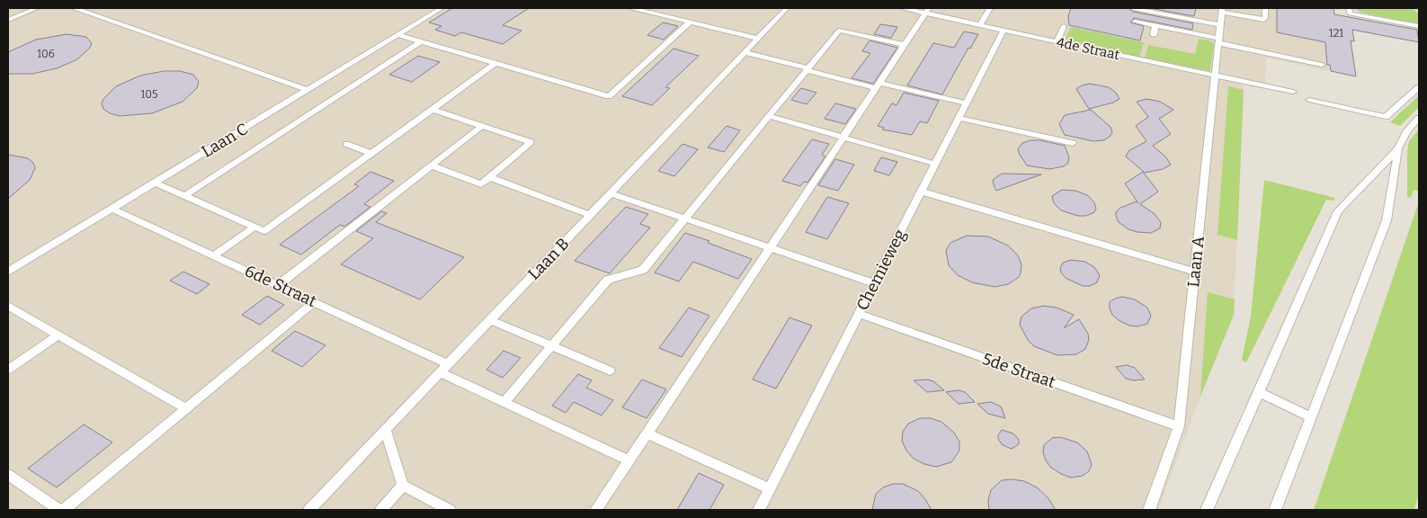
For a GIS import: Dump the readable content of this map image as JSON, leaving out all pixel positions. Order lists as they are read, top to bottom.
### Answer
{
  "streets": {
    "lane": [
      "4de Straat",
      "Laan C",
      "Laan B",
      "Laan A",
      "Chemieweg",
      "6de Straat",
      "5de Straat"
    ]
  },
  "crossings": [
    ["4de Straat", "Laan A"],
    ["4de Straat", "Chemieweg"],
    ["Laan C", "6de Straat"],
    ["Laan B", "6de Straat"],
    ["Laan A", "5de Straat"],
    ["Chemieweg", "5de Straat"]
  ],
  "house_numbers": ["121", "106", "105"]
}
